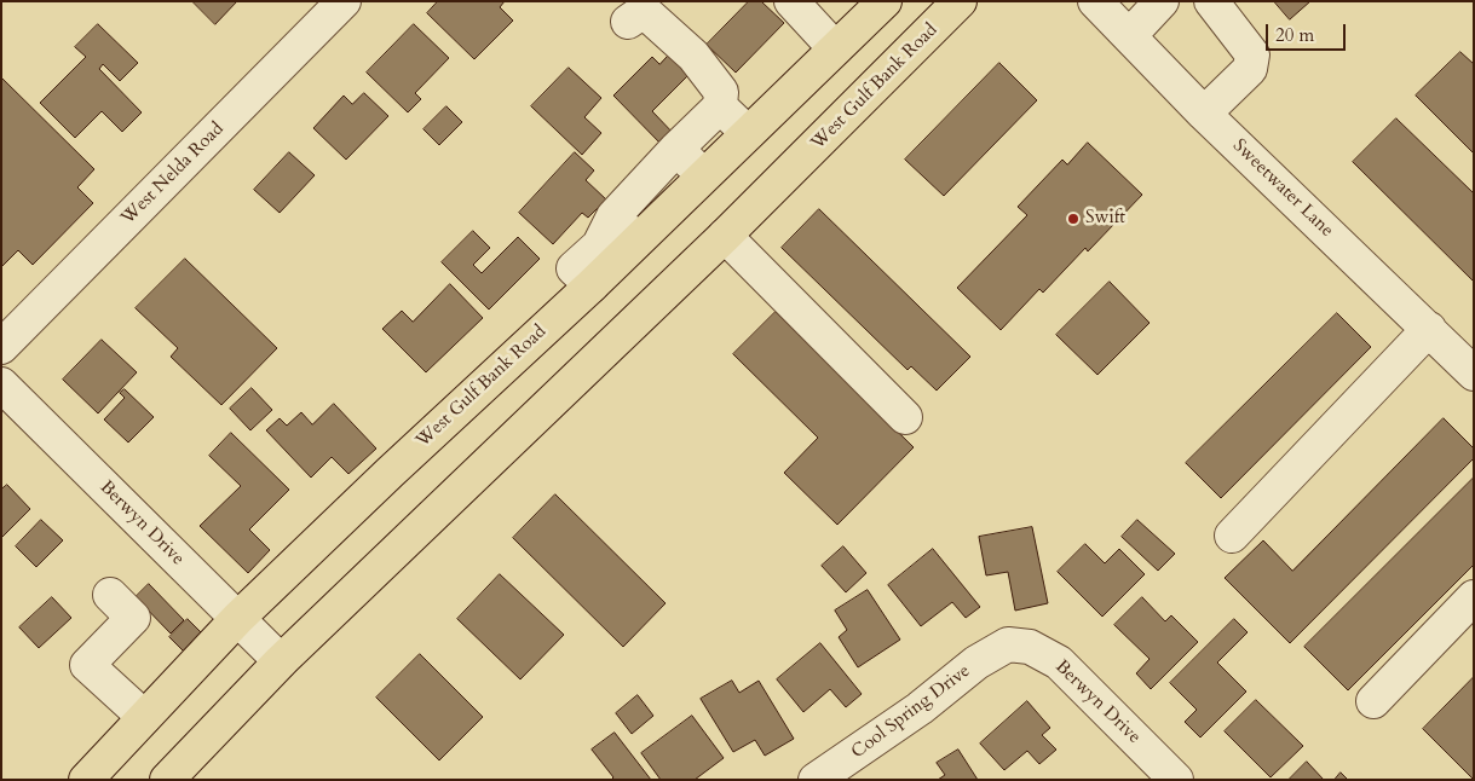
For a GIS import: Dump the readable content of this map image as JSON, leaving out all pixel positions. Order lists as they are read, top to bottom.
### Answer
{
  "streets": {
    "main road": ["West Gulf Bank Road"],
    "street": [
      "West Nelda Road",
      "Sweetwater Lane",
      "Berwyn Drive",
      "Cool Spring Drive"
    ]
  },
  "crossings": [
    ["West Gulf Bank Road", "Berwyn Drive"],
    ["Berwyn Drive", "Cool Spring Drive"]
  ],
  "places": ["Swift"],
  "scale_bar": "20 m"
}
